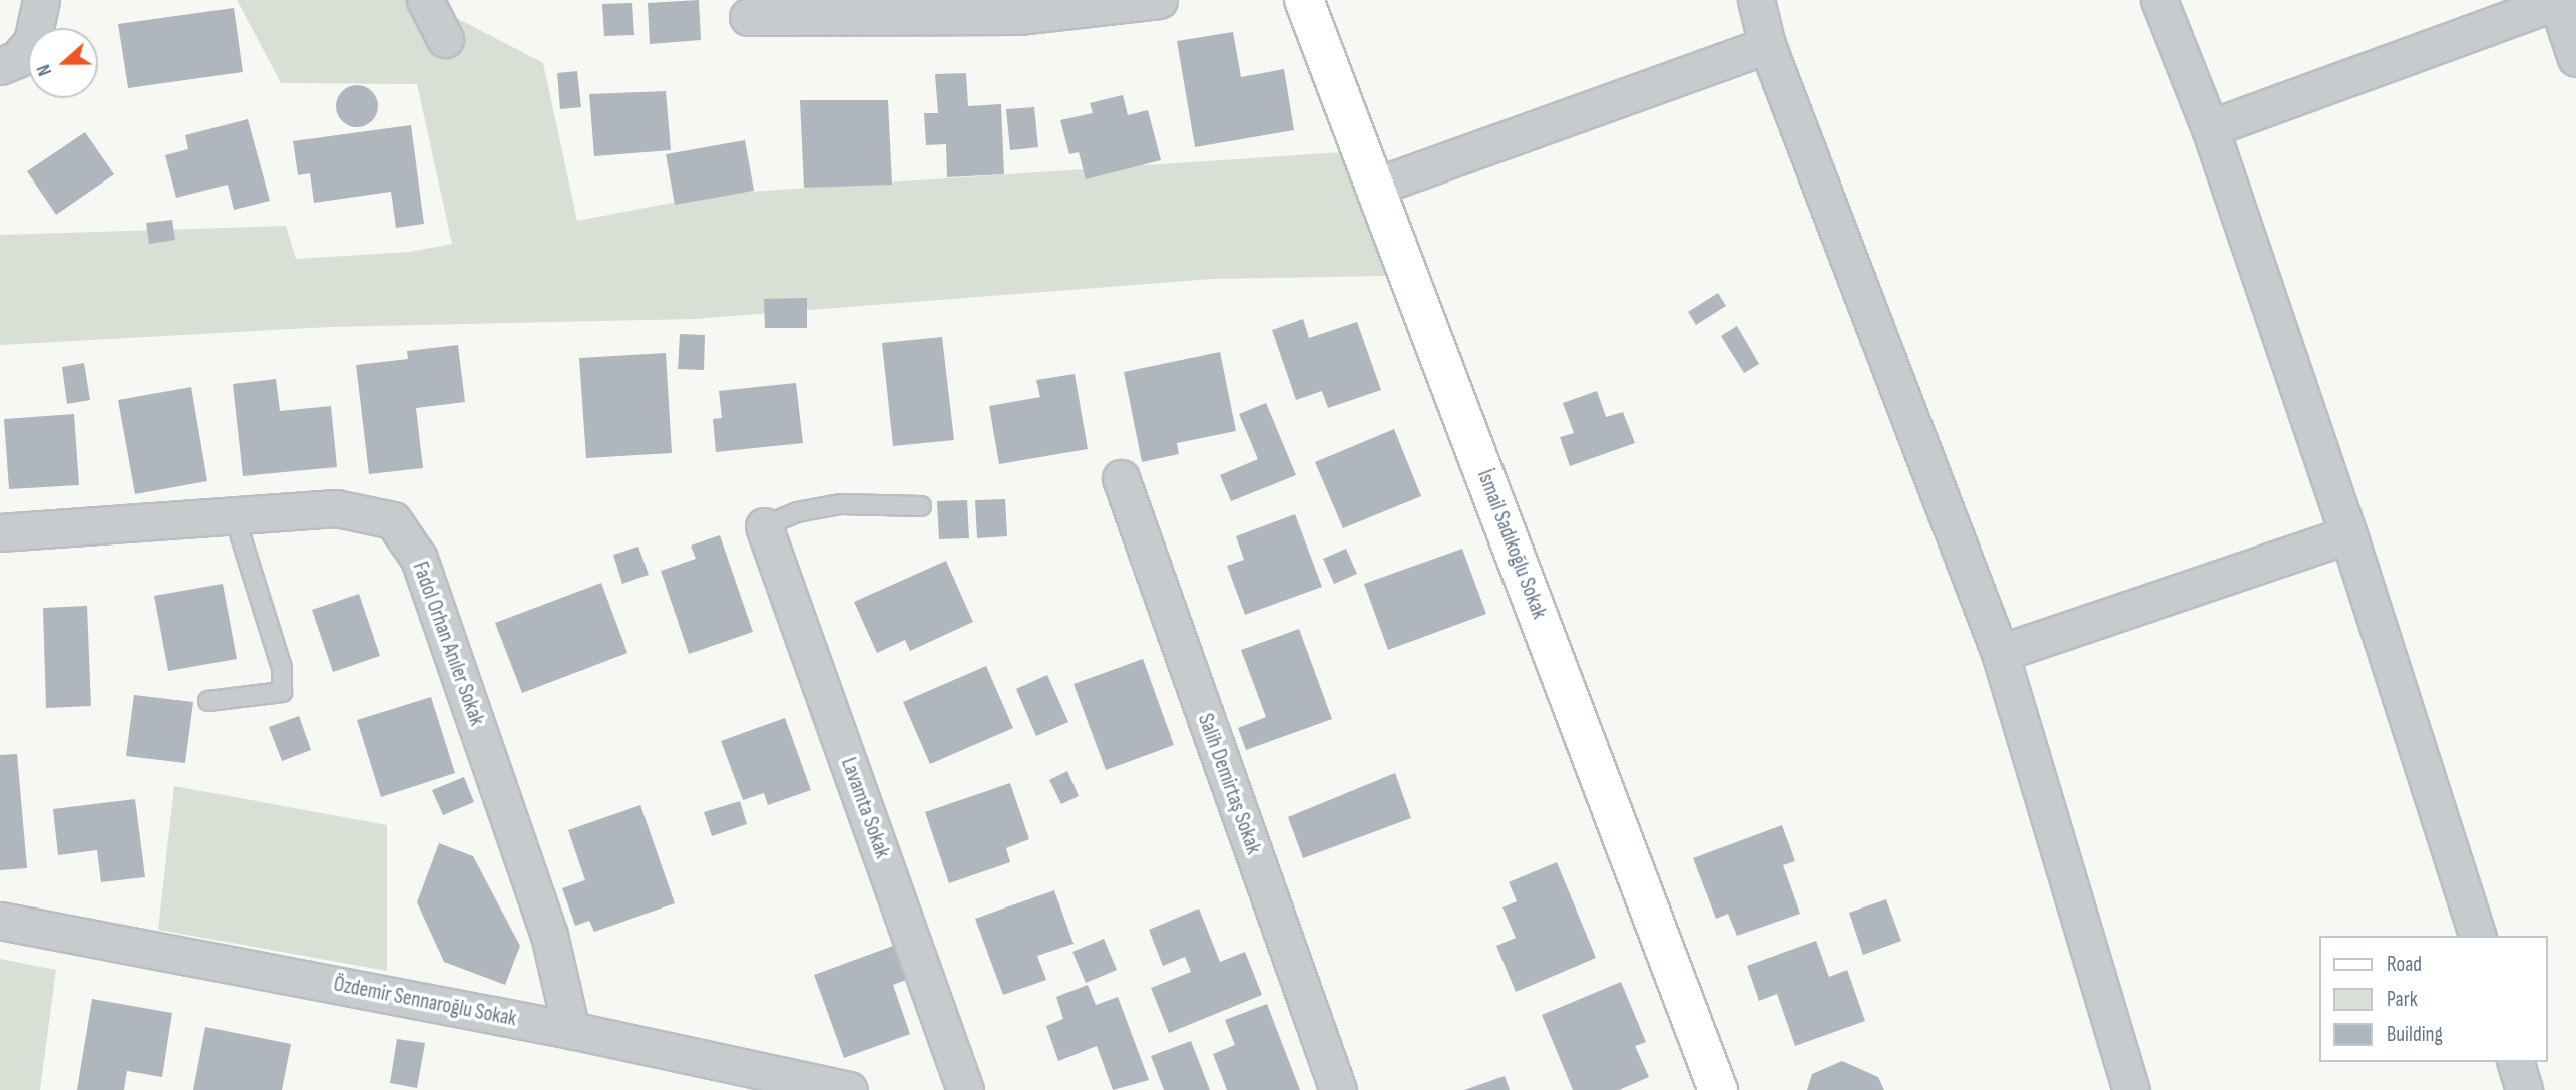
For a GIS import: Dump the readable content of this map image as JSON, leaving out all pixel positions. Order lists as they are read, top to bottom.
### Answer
{
  "streets": {
    "street": [
      "İsmail Sadıkoğlu Sokak",
      "Fadol Orhan Anıler Sokak",
      "Salih Demirtaş Sokak",
      "Lavamta Sokak",
      "Özdemir Sennaroğlu Sokak"
    ]
  },
  "crossings": [
    ["Fadol Orhan Anıler Sokak", "Özdemir Sennaroğlu Sokak"]
  ],
  "legend": ["Road", "Park", "Building"],
  "north": "left"
}
